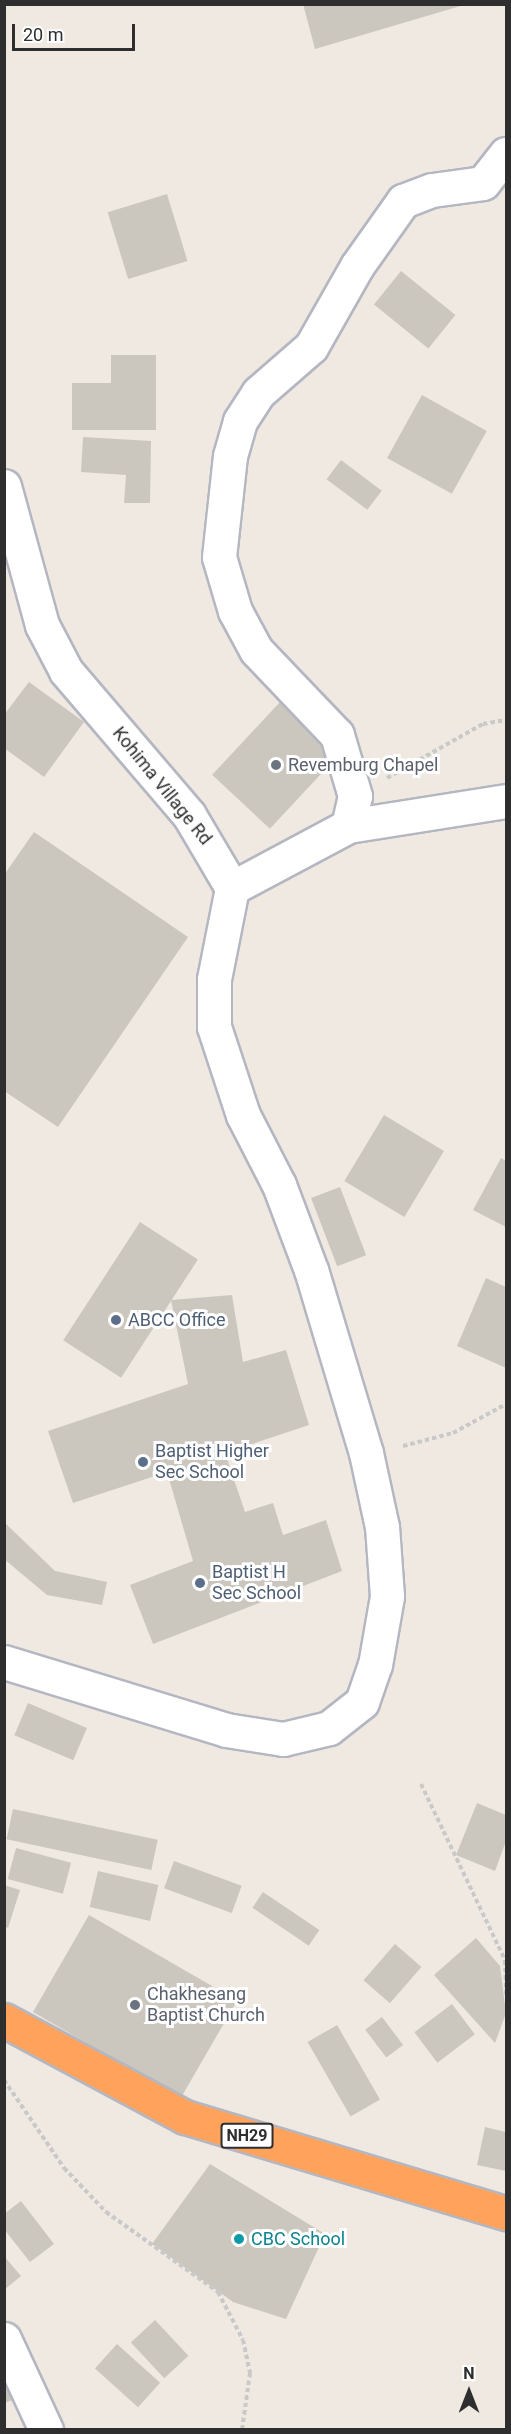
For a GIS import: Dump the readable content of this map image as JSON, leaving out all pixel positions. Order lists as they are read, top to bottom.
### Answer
{
  "streets": {
    "highway": ["NH29"],
    "main road": ["Kohima Village Rd"]
  },
  "places": [
    "Revemburg Chapel",
    "ABCC Office",
    "Baptist Higher Sec School",
    "Baptist H Sec School",
    "Chakhesang Baptist Church",
    "CBC School"
  ],
  "scale_bar": "20 m",
  "north": "top"
}
